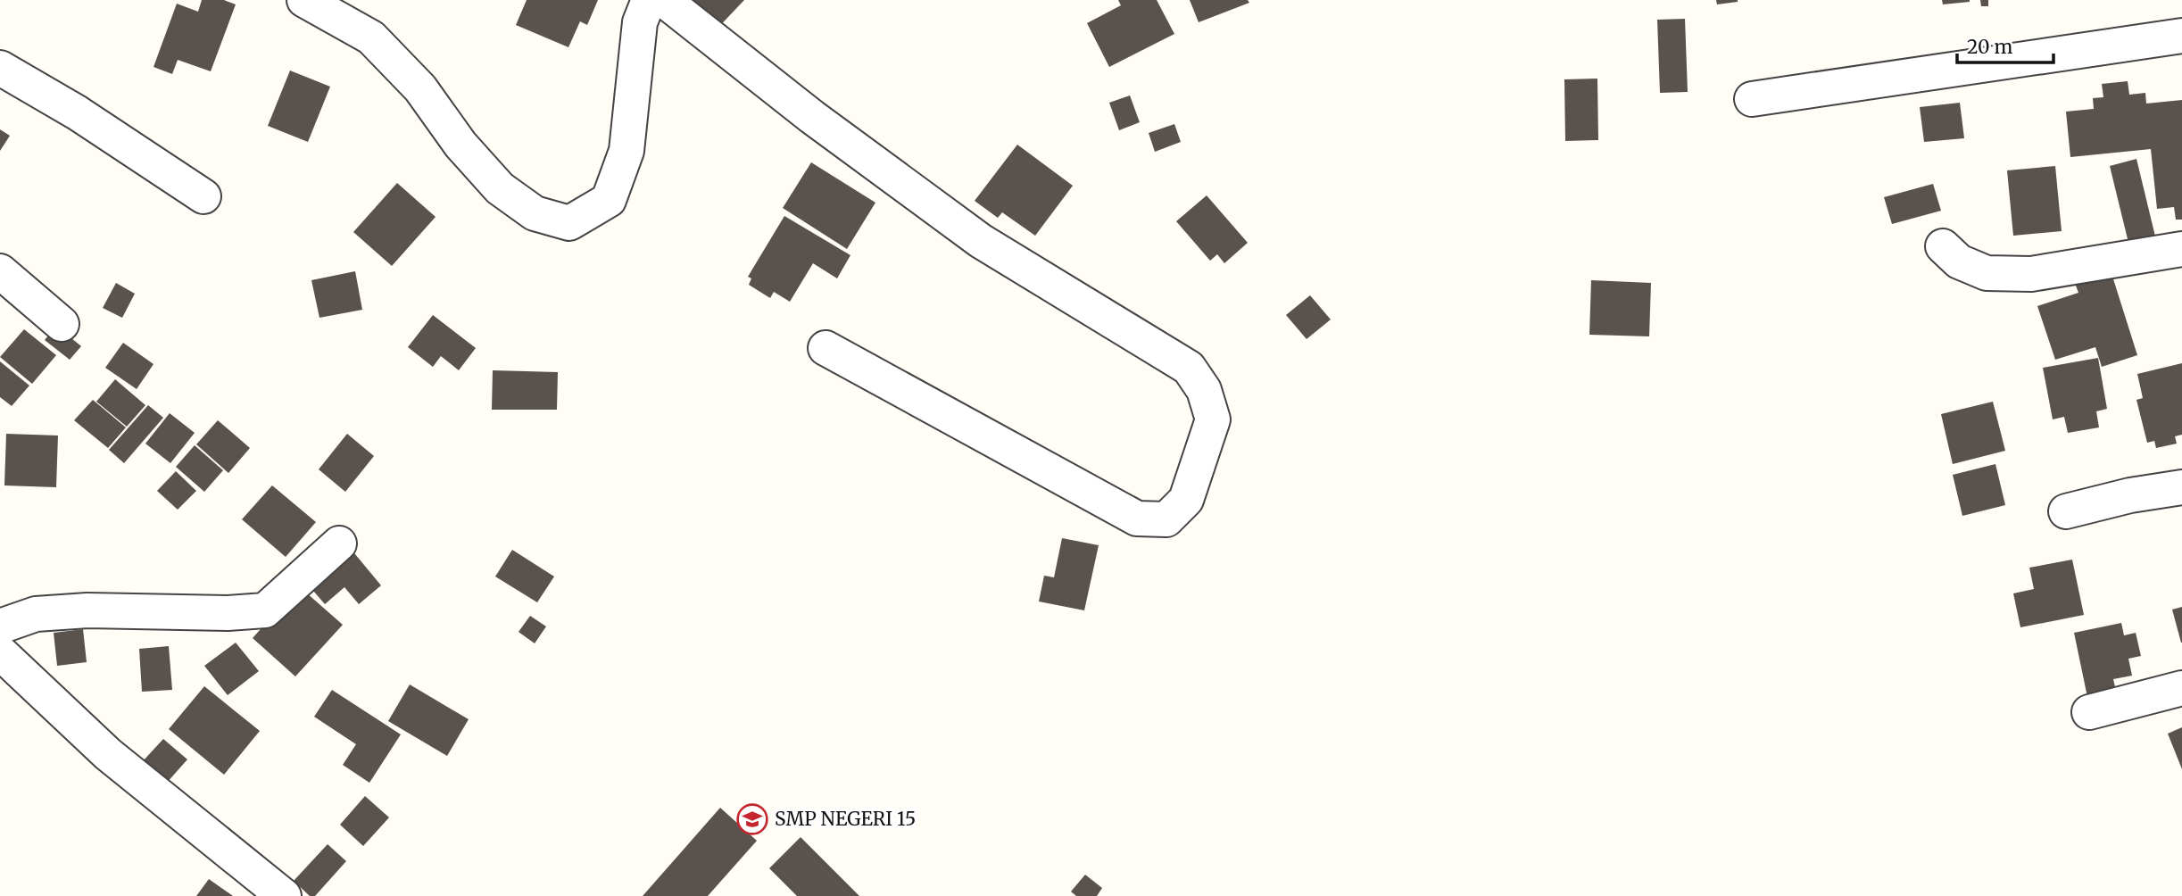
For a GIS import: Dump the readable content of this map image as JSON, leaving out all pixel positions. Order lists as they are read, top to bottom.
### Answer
{
  "places": {
    "school or university": ["SMP NEGERI 15"]
  },
  "scale_bar": "20 m"
}
